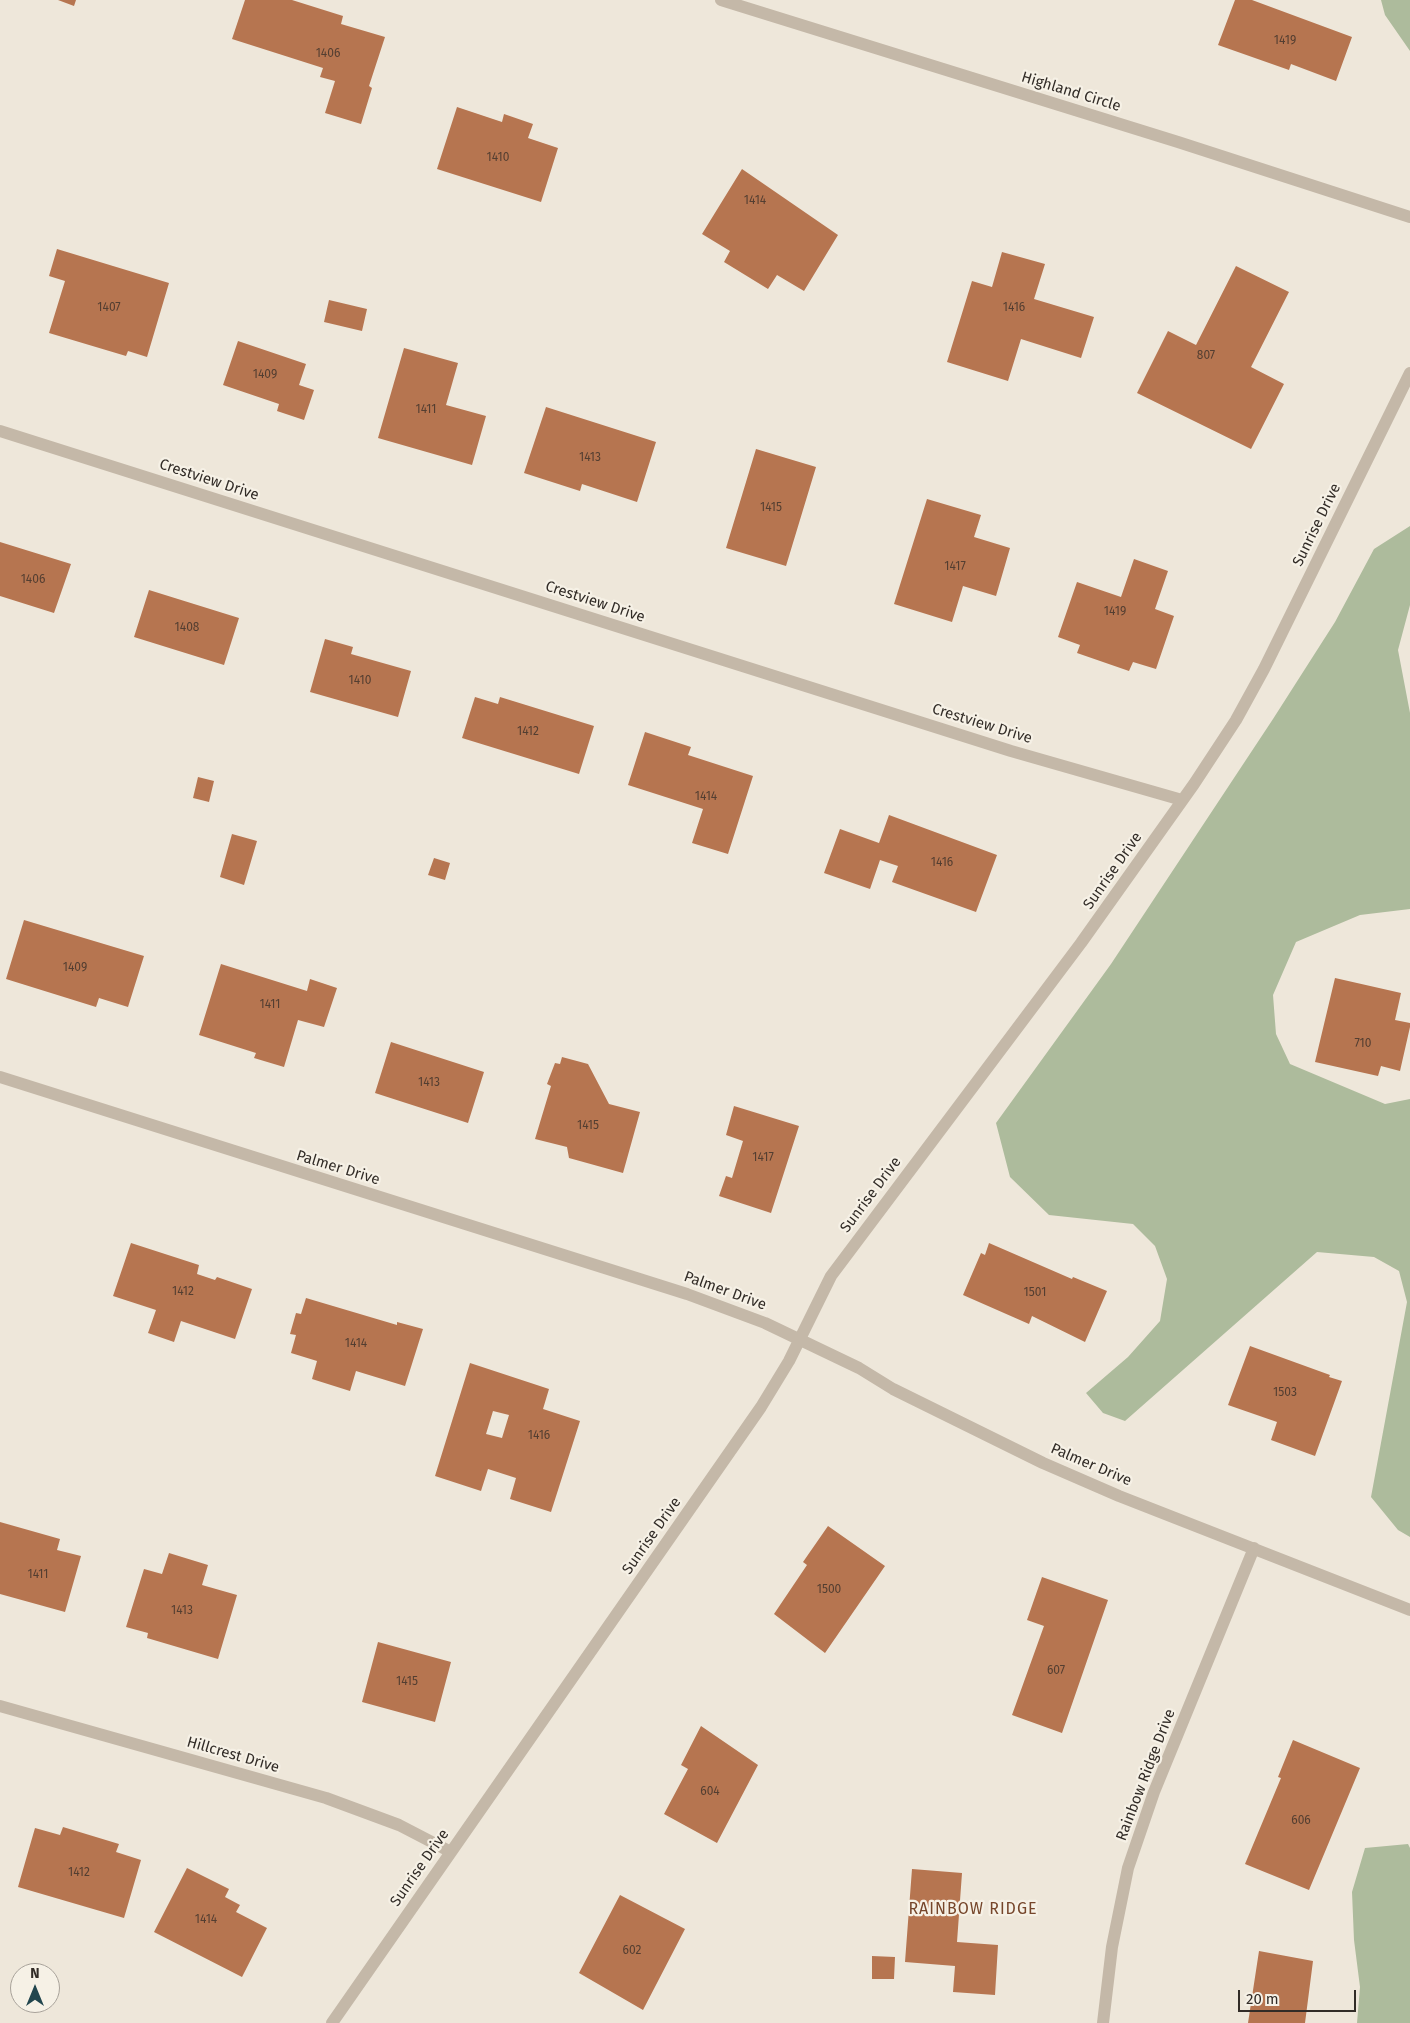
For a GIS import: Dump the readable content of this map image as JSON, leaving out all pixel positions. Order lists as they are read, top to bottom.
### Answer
{
  "streets": {
    "street": [
      "Highland Circle",
      "Crestview Drive",
      "Sunrise Drive",
      "Palmer Drive",
      "Hillcrest Drive",
      "Rainbow Ridge Drive"
    ]
  },
  "crossings": [
    ["Crestview Drive", "Sunrise Drive"],
    ["Sunrise Drive", "Palmer Drive"],
    ["Sunrise Drive", "Hillcrest Drive"],
    ["Palmer Drive", "Rainbow Ridge Drive"]
  ],
  "districts": ["RAINBOW RIDGE"],
  "house_numbers": [
    "1419",
    "1406",
    "1410",
    "1414",
    "1407",
    "1416",
    "807",
    "1409",
    "1411",
    "1413",
    "1415",
    "1417",
    "1406",
    "1419",
    "1408",
    "1410",
    "1412",
    "1414",
    "1416",
    "1409",
    "1411",
    "710",
    "1413",
    "1415",
    "1417",
    "1412",
    "1501",
    "1414",
    "1503",
    "1416",
    "1411",
    "1500",
    "1413",
    "607",
    "1415",
    "604",
    "606",
    "1412",
    "1414",
    "602"
  ],
  "scale_bar": "20 m",
  "north": "top"
}
